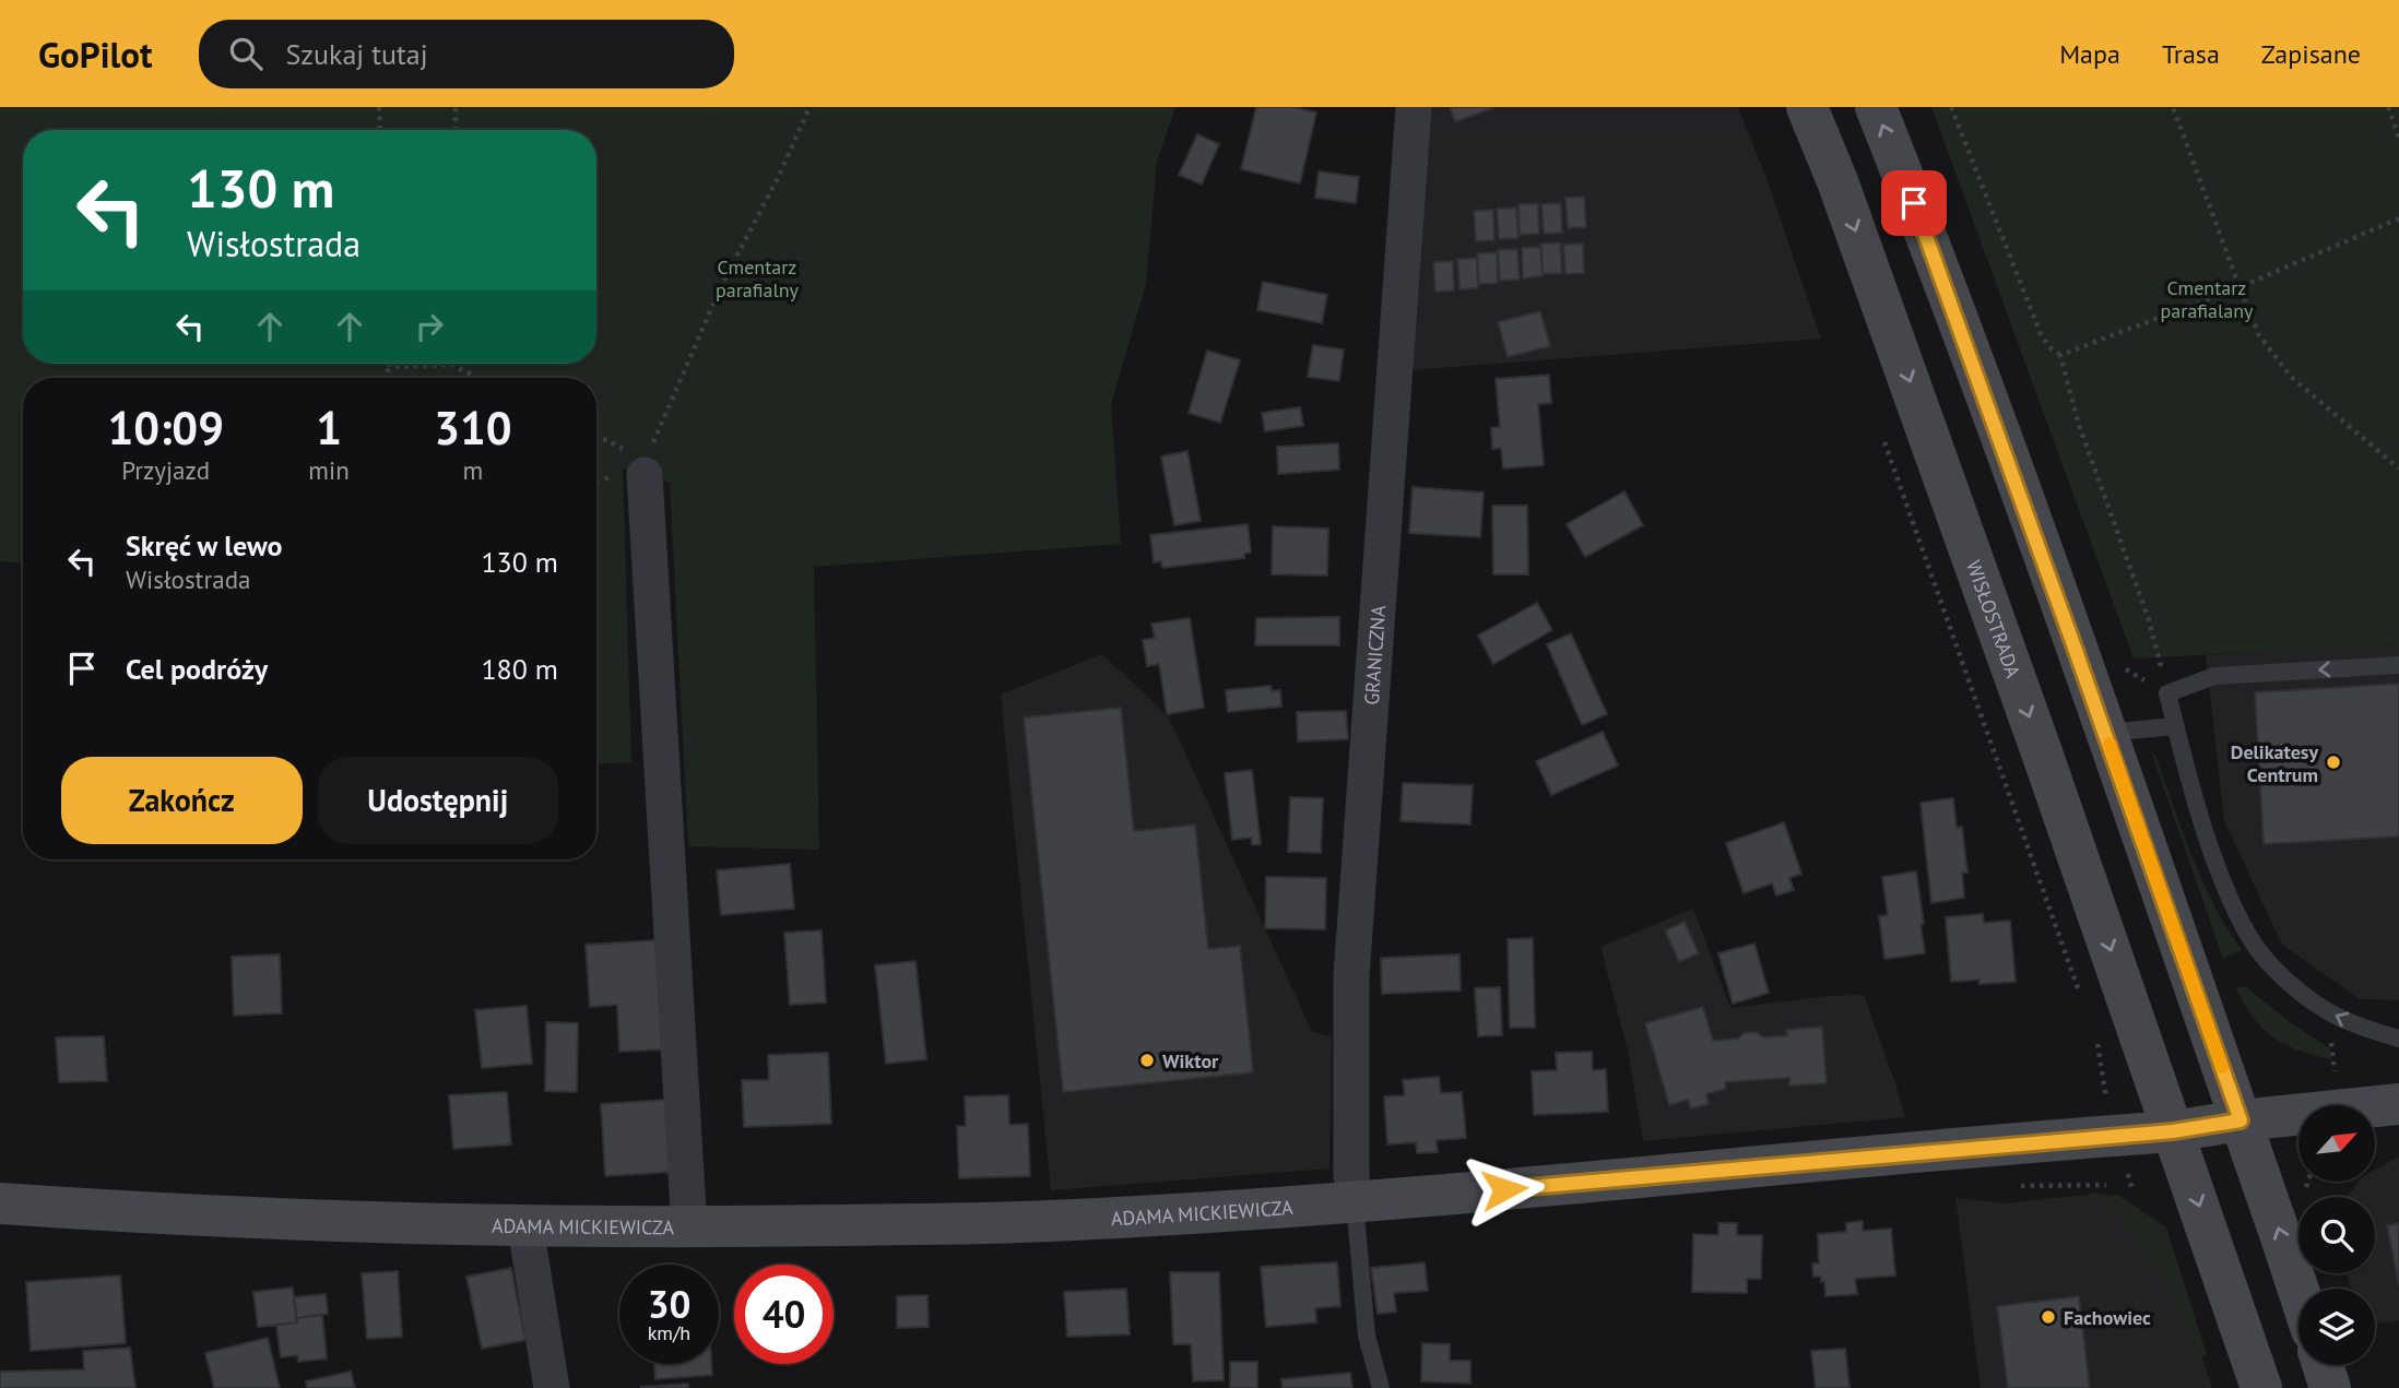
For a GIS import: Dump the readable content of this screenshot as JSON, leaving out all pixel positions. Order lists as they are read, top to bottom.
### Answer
{
  "streets": {
    "main road": ["WISŁOSTRADA", "ADAMA MICKIEWICZA"],
    "street": ["GRANICZNA"]
  },
  "crossings": [
    ["WISŁOSTRADA", "ADAMA MICKIEWICZA"],
    ["GRANICZNA", "ADAMA MICKIEWICZA"]
  ],
  "parks": ["Cmentarz parafialny", "Cmentarz parafialany"],
  "places": ["Delikatesy Centrum", "Wiktor", "Fachowiec"],
  "north": "top right",
  "page": {
    "header": "GoPilot",
    "search": "Szukaj tutaj",
    "nav": ["Mapa", "Trasa", "Zapisane"],
    "turn": ["130 m", "Wisłostrada"],
    "eta": [
      "10:09",
      "Przyjazd",
      "1",
      "min",
      "310",
      "m"
    ],
    "list": [
      {
        "name": "Skręć w lewo",
        "note": "Wisłostrada",
        "value": "130 m"
      },
      {
        "name": "Cel podróży",
        "value": "180 m"
      }
    ],
    "buttons": ["Zakończ", "Udostępnij"],
    "speed": "30 km/h",
    "limit": "40"
  }
}
